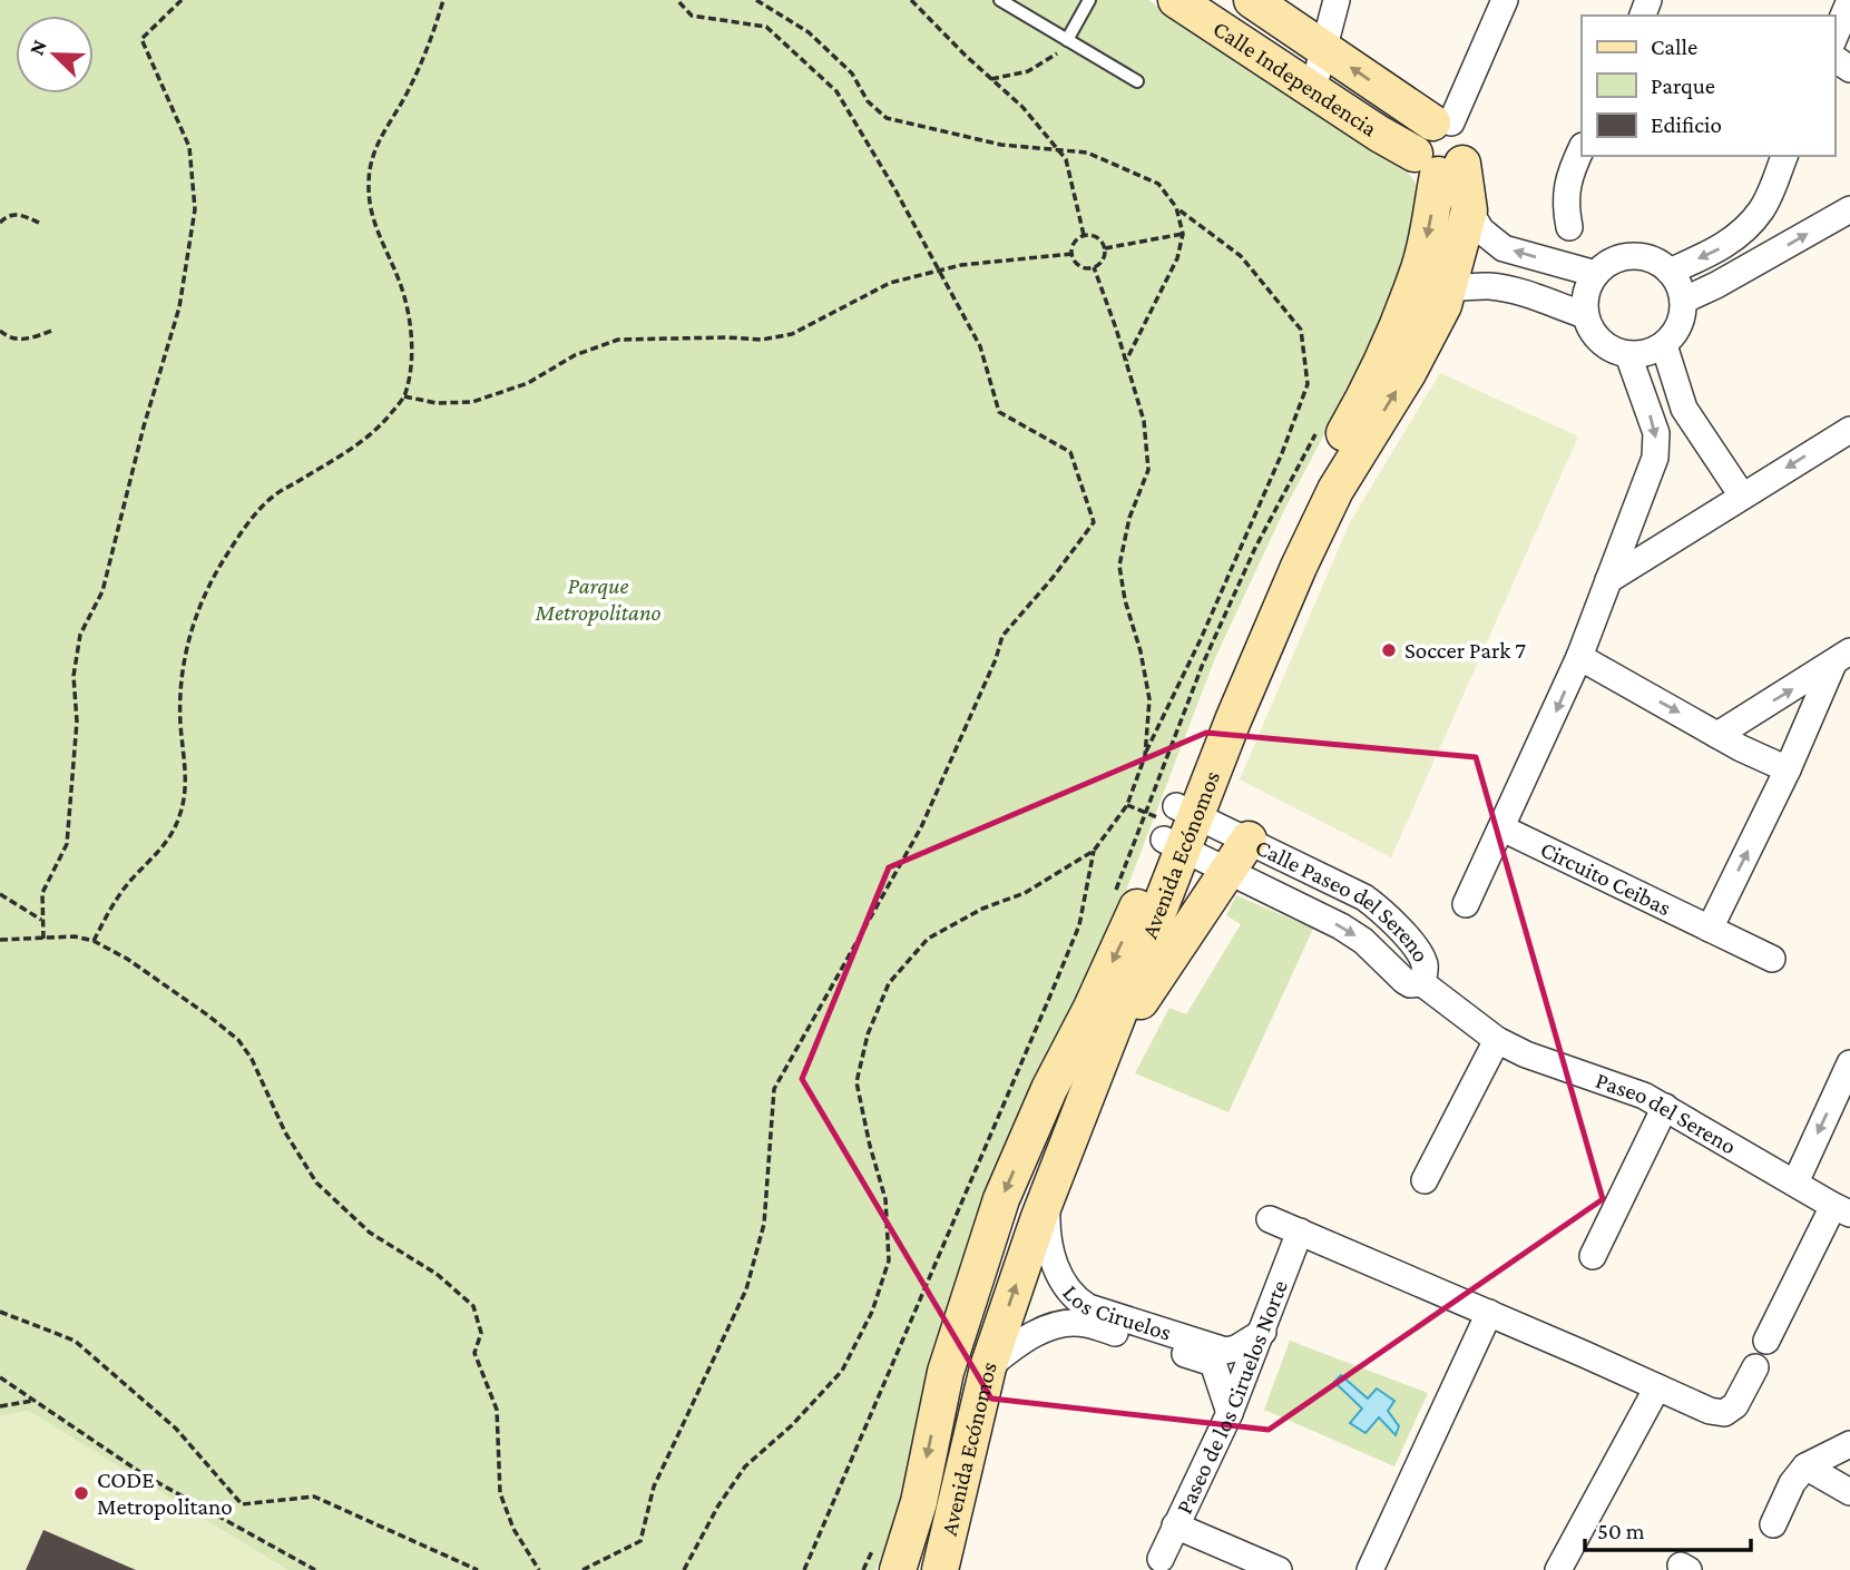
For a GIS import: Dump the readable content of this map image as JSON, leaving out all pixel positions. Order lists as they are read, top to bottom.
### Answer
{
  "streets": {
    "street": [
      "Calle Independencia",
      "Avenida Ecónomos",
      "Circuito Ceibas",
      "Calle Paseo del Sereno",
      "Paseo del Sereno",
      "Los Ciruelos",
      "Paseo de los Ciruelos Norte"
    ]
  },
  "crossings": [
    ["Calle Independencia", "Avenida Ecónomos"],
    ["Avenida Ecónomos", "Calle Paseo del Sereno"],
    ["Avenida Ecónomos", "Los Ciruelos"],
    ["Calle Paseo del Sereno", "Paseo del Sereno"],
    ["Los Ciruelos", "Paseo de los Ciruelos Norte"]
  ],
  "parks": ["Parque Metropolitano"],
  "places": ["Soccer Park 7", "CODE Metropolitano"],
  "legend": ["Calle", "Parque", "Edificio"],
  "scale_bar": "50 m",
  "north": "top left"
}
